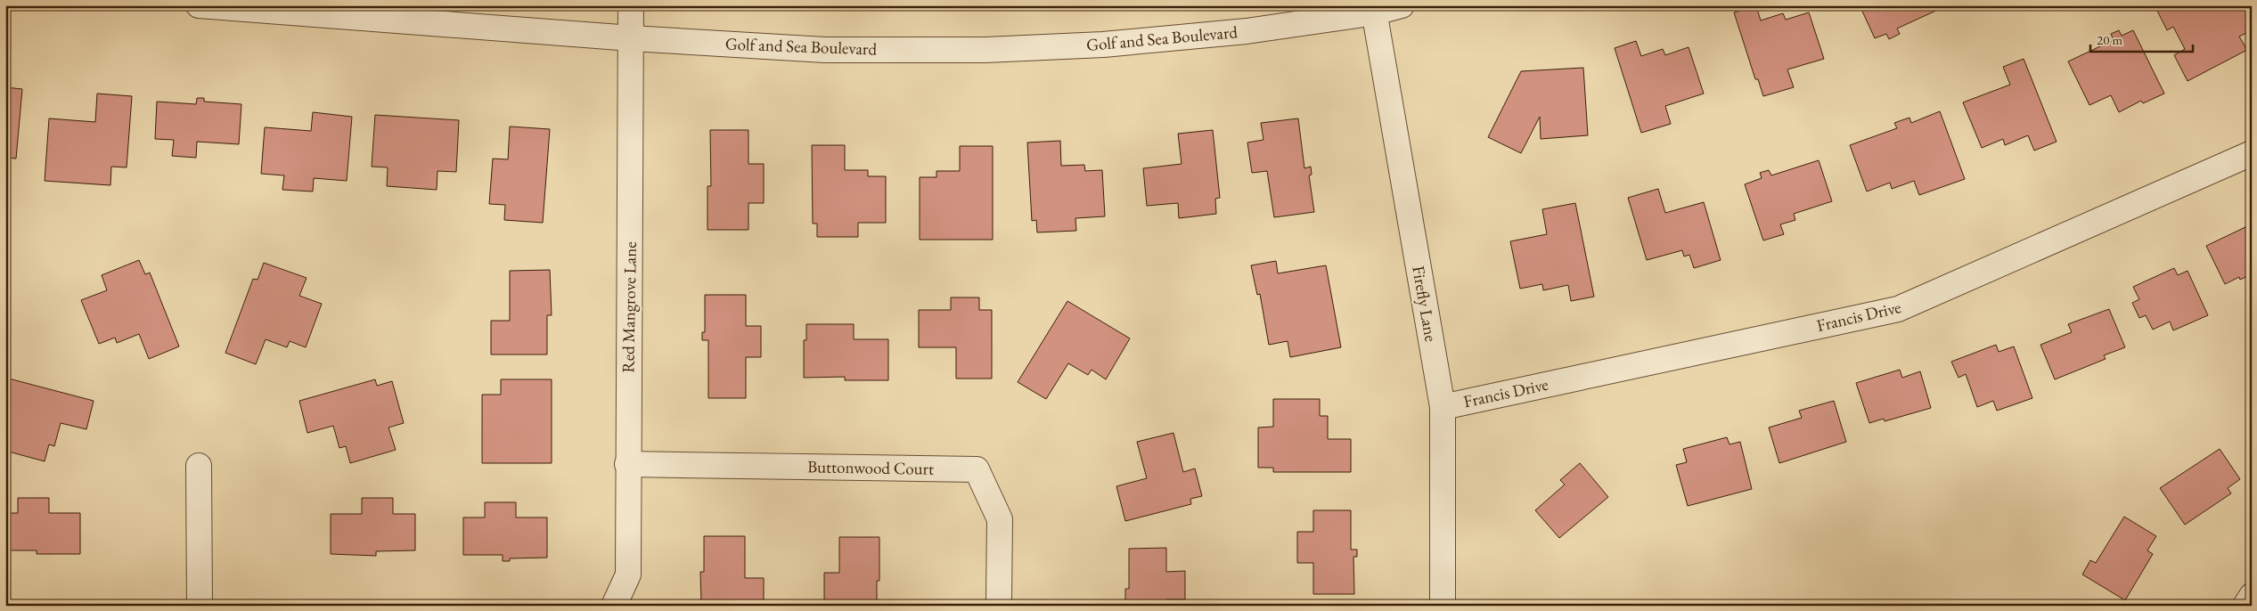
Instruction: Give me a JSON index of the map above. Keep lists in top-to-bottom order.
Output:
{
  "streets": {
    "street": [
      "Golf and Sea Boulevard",
      "Firefly Lane",
      "Red Mangrove Lane",
      "Francis Drive",
      "Buttonwood Court"
    ]
  },
  "crossings": [
    ["Golf and Sea Boulevard", "Firefly Lane"],
    ["Golf and Sea Boulevard", "Red Mangrove Lane"],
    ["Firefly Lane", "Francis Drive"],
    ["Red Mangrove Lane", "Buttonwood Court"]
  ],
  "scale_bar": "20 m"
}
